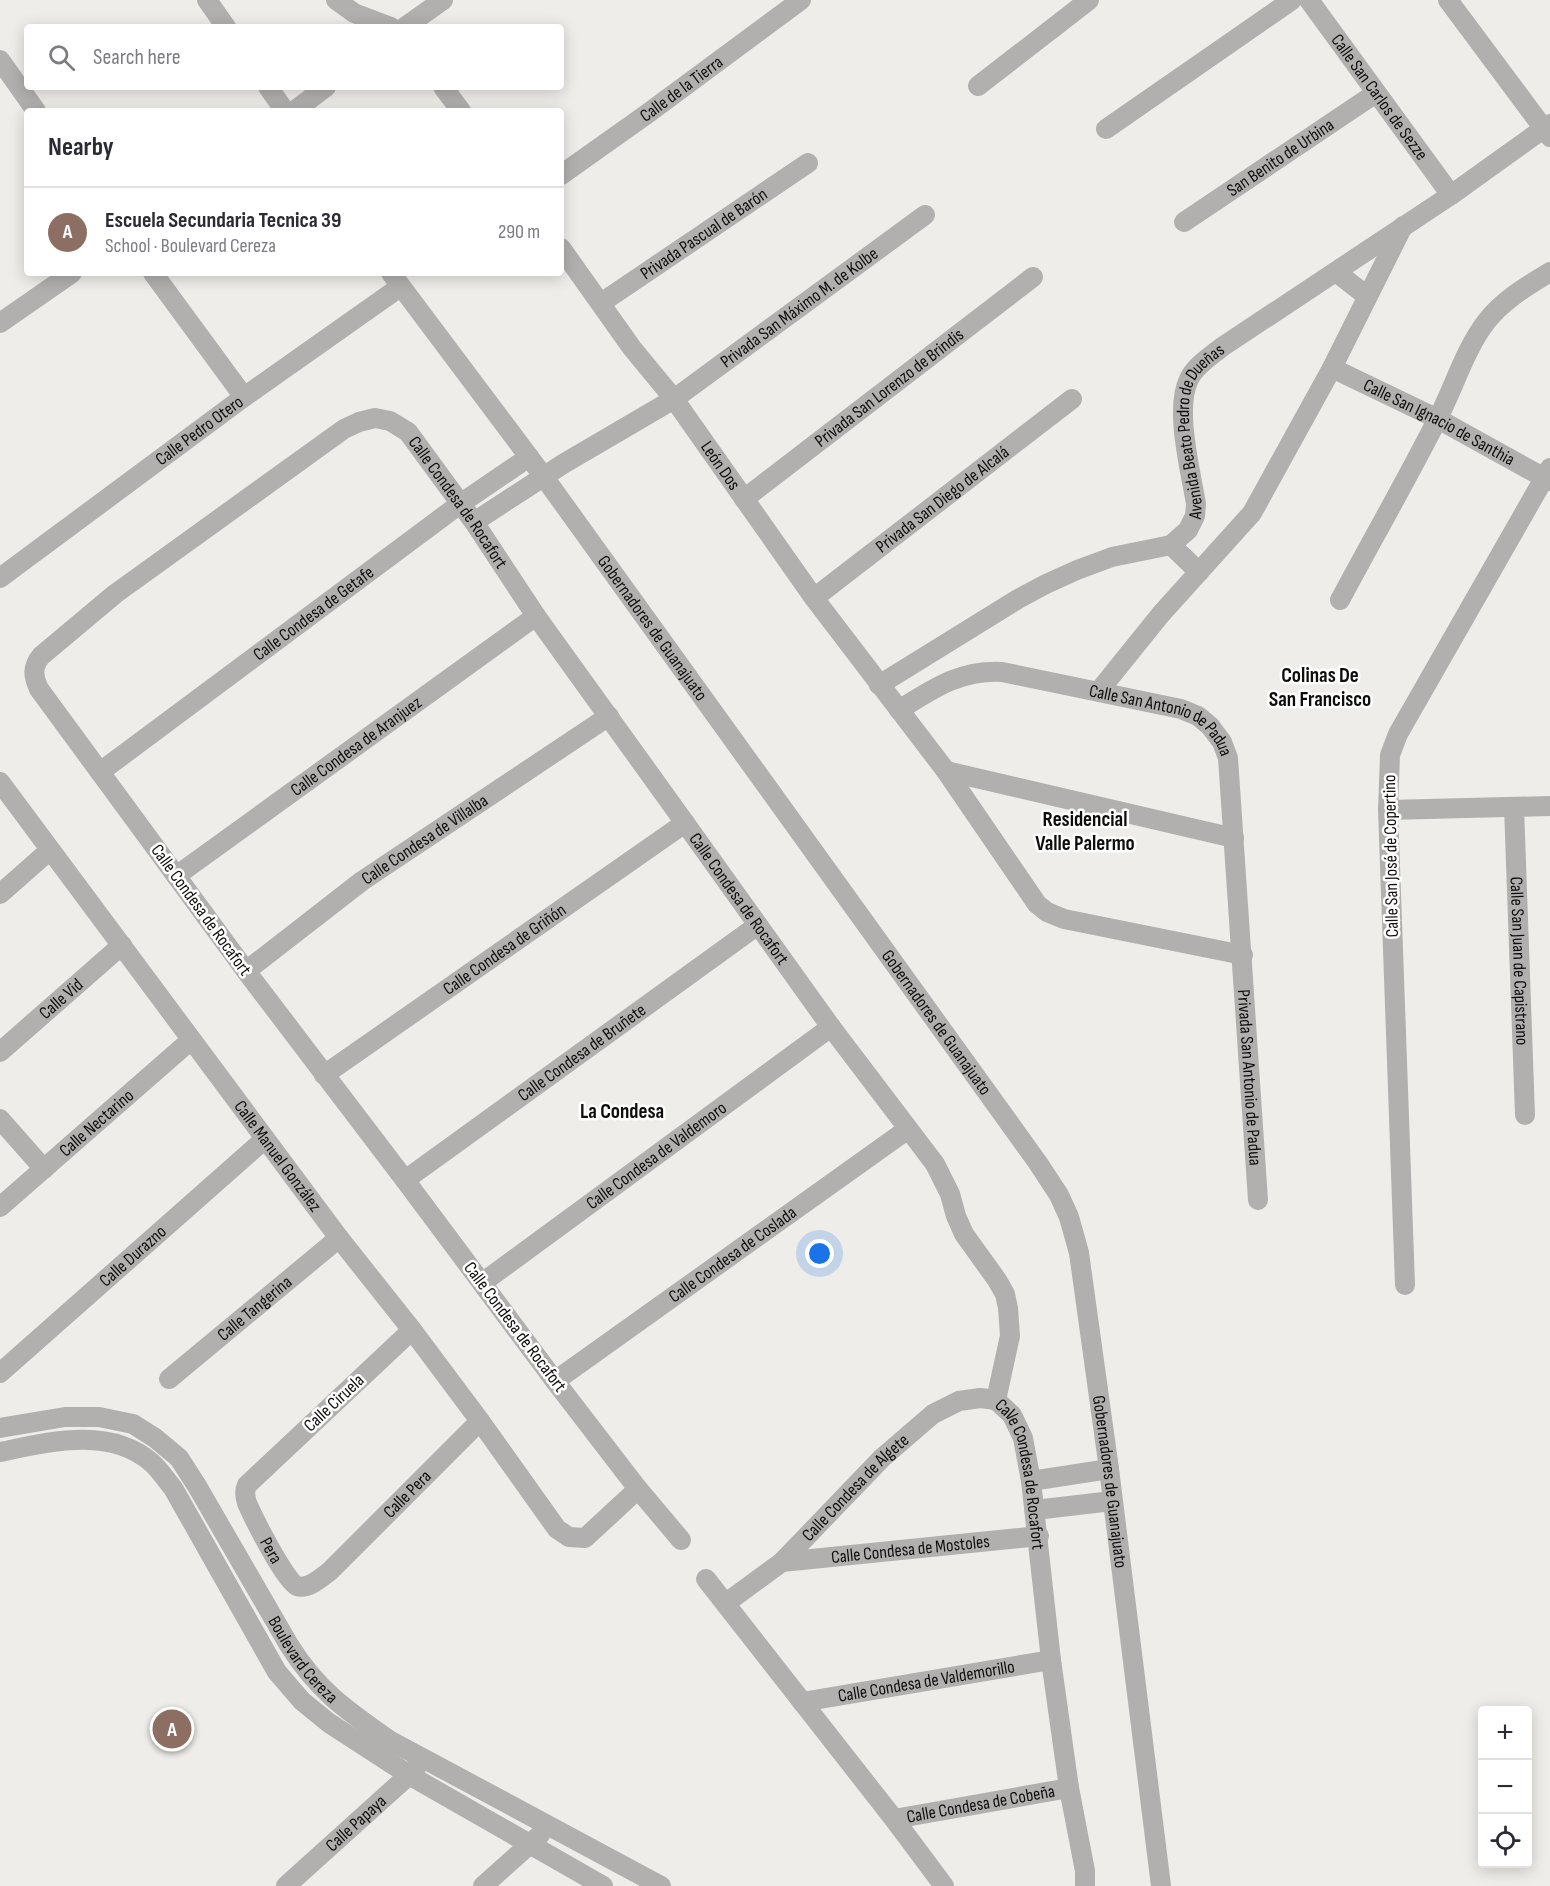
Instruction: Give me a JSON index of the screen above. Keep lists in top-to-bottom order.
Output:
{
  "streets": {
    "street": [
      "Calle de la Tierra",
      "Calle San Carlos de Sezze",
      "San Benito de Urbina",
      "Privada Pascual de Barón",
      "Privada San Máximo M. de Kolbe",
      "Privada San Lorenzo de Brindis",
      "Calle San Ignacio de Santhia",
      "Calle Pedro Otero",
      "Avenida Beato Pedro de Dueñas",
      "León Dos",
      "Privada San Diego de Alcalá",
      "Calle Condesa de Rocafort",
      "Calle Condesa de Getafe",
      "Gobernadores de Guanajuato",
      "Calle San Antonio de Padua",
      "Calle Condesa de Aranjuez",
      "Calle Condesa de Villalba",
      "Calle San José de Copertino",
      "Calle Condesa de Griñón",
      "Calle San Juan de Capistrano",
      "Calle Vid",
      "Calle Condesa de Bruñete",
      "Privada San Antonio de Padua",
      "Calle Nectarino",
      "Calle Condesa de Valdemoro",
      "Calle Manuel González",
      "Calle Condesa de Coslada",
      "Calle Durazno",
      "Calle Tangerina",
      "Calle Ciruela",
      "Calle Condesa de Algete",
      "Calle Pera",
      "Calle Condesa de Mostoles",
      "Pera",
      "Boulevard Cereza",
      "Calle Condesa de Valdemorillo",
      "Calle Condesa de Cobeña",
      "Calle Papaya"
    ]
  },
  "crossings": [
    ["Calle San Carlos de Sezze", "San Benito de Urbina"],
    ["Calle San Carlos de Sezze", "Avenida Beato Pedro de Dueñas"],
    ["Privada Pascual de Barón", "León Dos"],
    ["Privada San Máximo M. de Kolbe", "León Dos"],
    ["Privada San Máximo M. de Kolbe", "Gobernadores de Guanajuato"],
    ["Privada San Lorenzo de Brindis", "León Dos"],
    ["Calle San Ignacio de Santhia", "Avenida Beato Pedro de Dueñas"],
    ["Calle San Ignacio de Santhia", "Calle San José de Copertino"],
    ["Calle Pedro Otero", "Gobernadores de Guanajuato"],
    ["Avenida Beato Pedro de Dueñas", "León Dos"],
    ["Avenida Beato Pedro de Dueñas", "Calle San Antonio de Padua"],
    ["León Dos", "Privada San Diego de Alcalá"],
    ["León Dos", "Calle San Antonio de Padua"],
    ["León Dos", "Privada San Antonio de Padua"],
    ["Calle Condesa de Rocafort", "Calle Condesa de Getafe"],
    ["Calle Condesa de Rocafort", "Calle Condesa de Aranjuez"],
    ["Calle Condesa de Rocafort", "Calle Condesa de Villalba"],
    ["Calle Condesa de Rocafort", "Calle Condesa de Griñón"],
    ["Calle Condesa de Rocafort", "Calle Condesa de Bruñete"],
    ["Calle Condesa de Rocafort", "Calle Condesa de Valdemoro"],
    ["Calle Condesa de Rocafort", "Calle Manuel González"],
    ["Calle Condesa de Rocafort", "Calle Condesa de Coslada"],
    ["Calle Condesa de Rocafort", "Calle Condesa de Algete"],
    ["Calle Condesa de Rocafort", "Calle Condesa de Mostoles"],
    ["Calle Condesa de Rocafort", "Calle Condesa de Valdemorillo"],
    ["Calle Condesa de Rocafort", "Calle Condesa de Cobeña"],
    ["Calle Condesa de Getafe", "Gobernadores de Guanajuato"],
    ["Calle San Antonio de Padua", "Privada San Antonio de Padua"],
    ["Calle Vid", "Calle Manuel González"],
    ["Calle Nectarino", "Calle Manuel González"],
    ["Calle Manuel González", "Calle Durazno"],
    ["Calle Manuel González", "Calle Tangerina"],
    ["Calle Manuel González", "Calle Ciruela"],
    ["Calle Manuel González", "Calle Pera"],
    ["Calle Ciruela", "Pera"],
    ["Calle Condesa de Algete", "Calle Condesa de Mostoles"],
    ["Calle Pera", "Pera"],
    ["Boulevard Cereza", "Calle Papaya"]
  ],
  "districts": ["Colinas De San Francisco", "Residencial Valle Palermo", "La Condesa"],
  "page": {
    "search": "Search here",
    "heading": "Nearby",
    "list": [
      {
        "mark": "A",
        "name": "Escuela Secundaria Tecnica 39",
        "note": "School · Boulevard Cereza",
        "value": "290 m"
      }
    ],
    "map_buttons": ["+", "−"],
    "pins": "A"
  }
}
